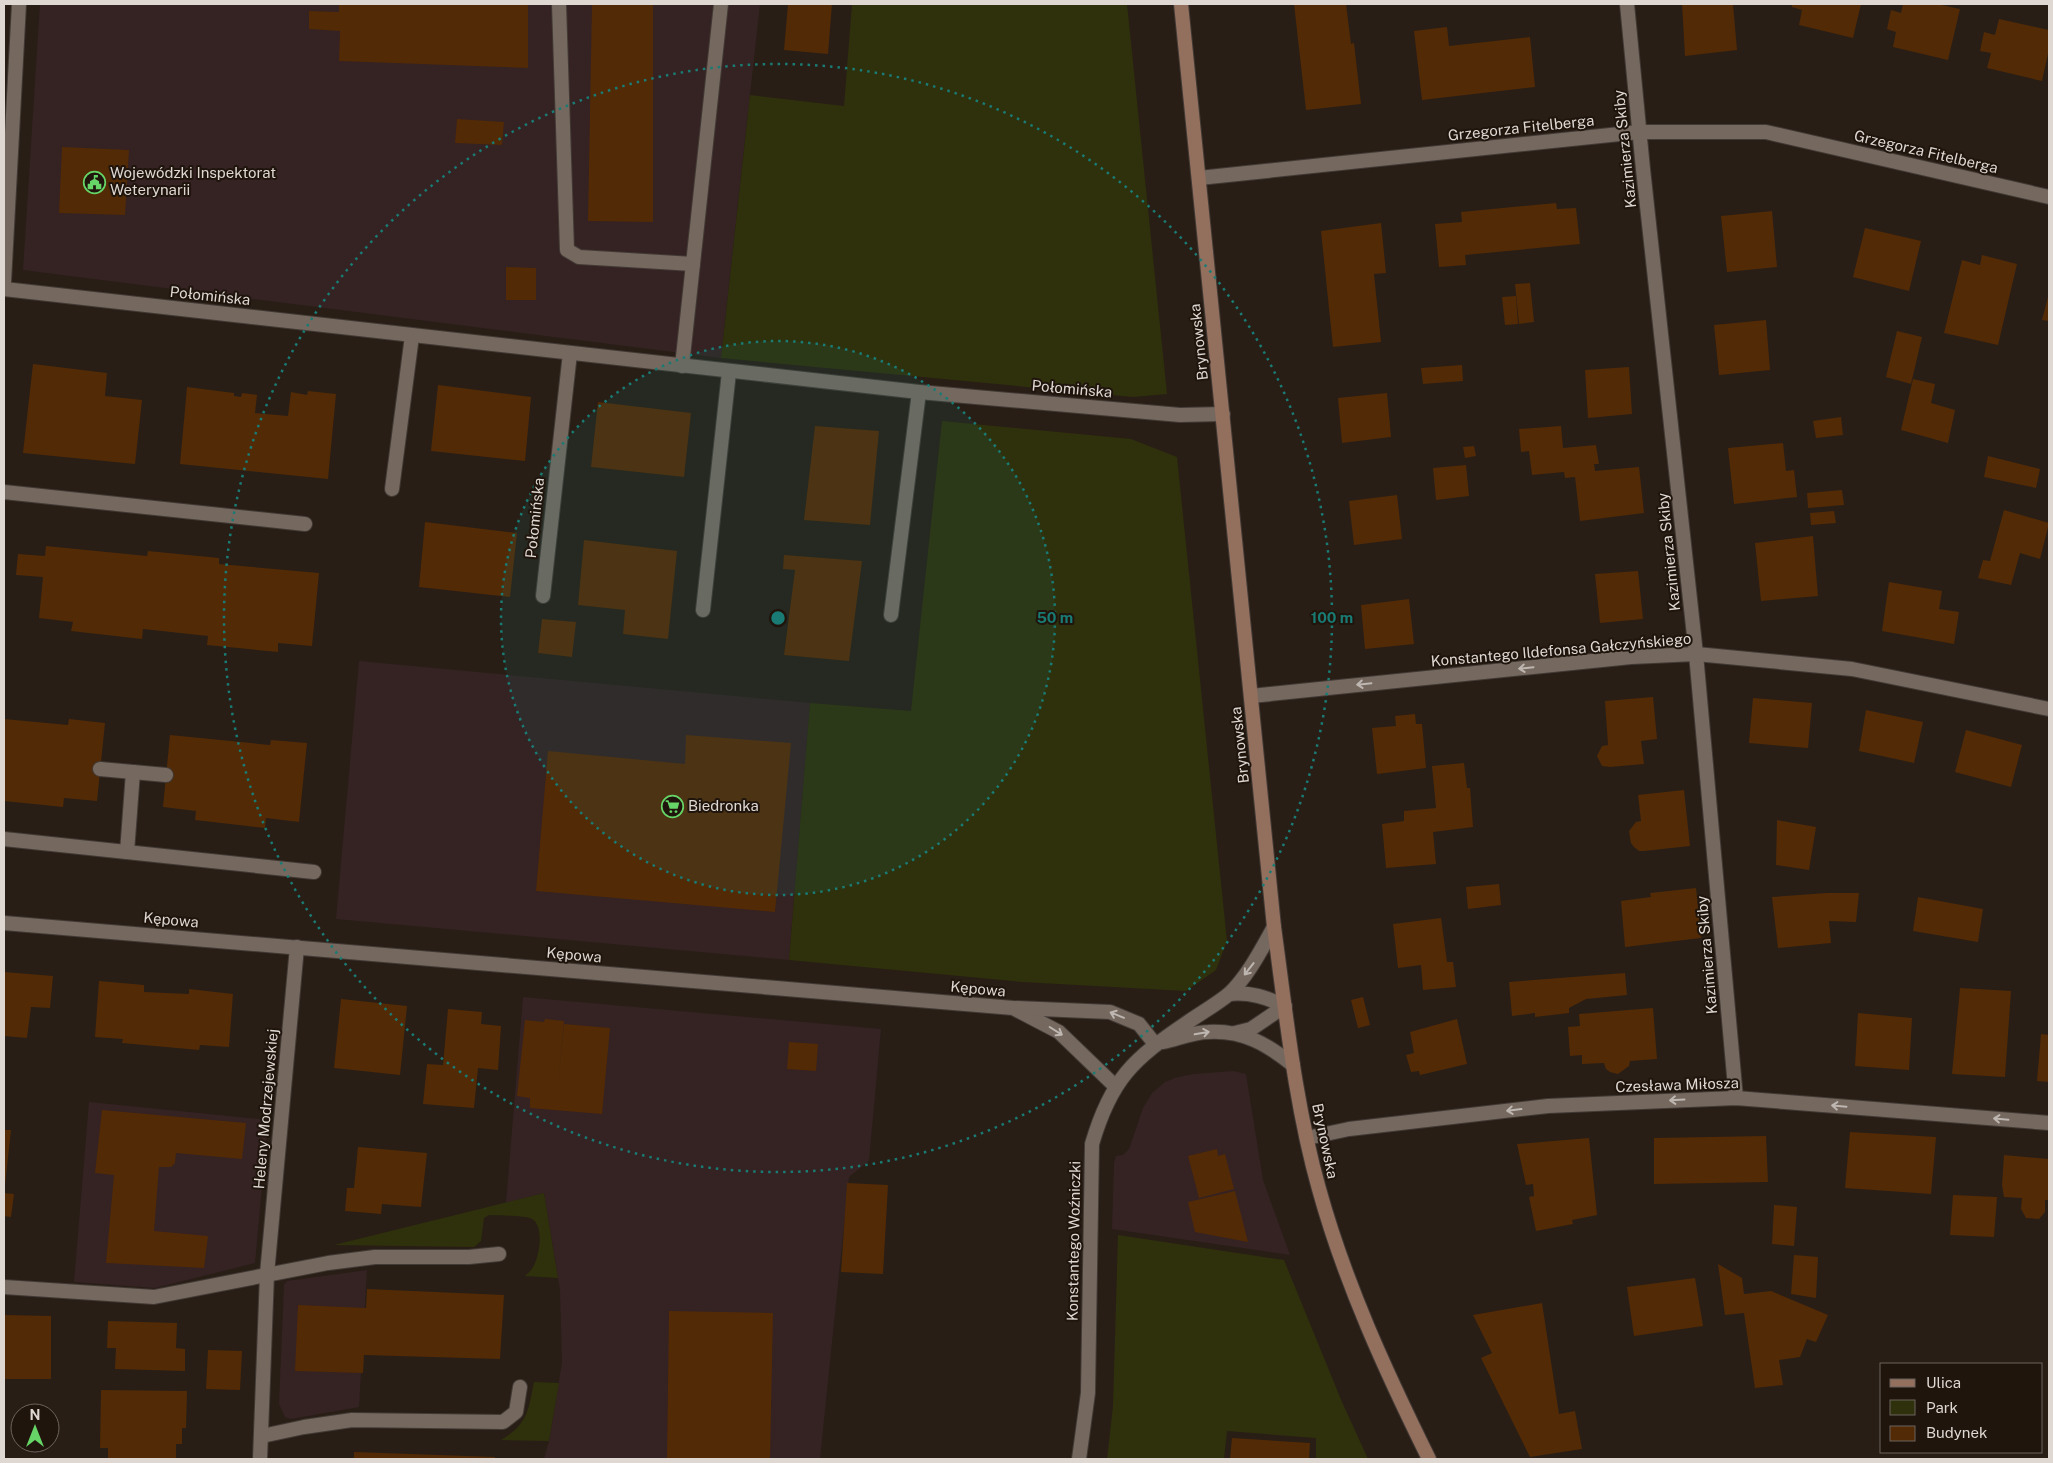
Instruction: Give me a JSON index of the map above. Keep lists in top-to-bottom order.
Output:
{
  "streets": {
    "main road": ["Brynowska"],
    "street": [
      "Grzegorza Fitelberga",
      "Kazimierza Skiby",
      "Połomińska",
      "Konstantego Ildefonsa Gałczyńskiego",
      "Kępowa",
      "Czesława Miłosza",
      "Heleny Modrzejewskiej",
      "Konstantego Woźniczki"
    ]
  },
  "crossings": [
    ["Grzegorza Fitelberga", "Kazimierza Skiby"],
    ["Grzegorza Fitelberga", "Brynowska"],
    ["Kazimierza Skiby", "Konstantego Ildefonsa Gałczyńskiego"],
    ["Kazimierza Skiby", "Czesława Miłosza"],
    ["Połomińska", "Brynowska"],
    ["Brynowska", "Konstantego Ildefonsa Gałczyńskiego"],
    ["Brynowska", "Czesława Miłosza"],
    ["Brynowska", "Konstantego Woźniczki"],
    ["Kępowa", "Heleny Modrzejewskiej"],
    ["Kępowa", "Konstantego Woźniczki"]
  ],
  "one_way": ["Konstantego Ildefonsa Gałczyńskiego", "Czesława Miłosza"],
  "places": {
    "public building": ["Wojewódzki Inspektorat Weterynarii"],
    "supermarket": ["Biedronka"]
  },
  "legend": ["Ulica", "Park", "Budynek"],
  "north": "top",
  "rings": ["50 m", "100 m"]
}
